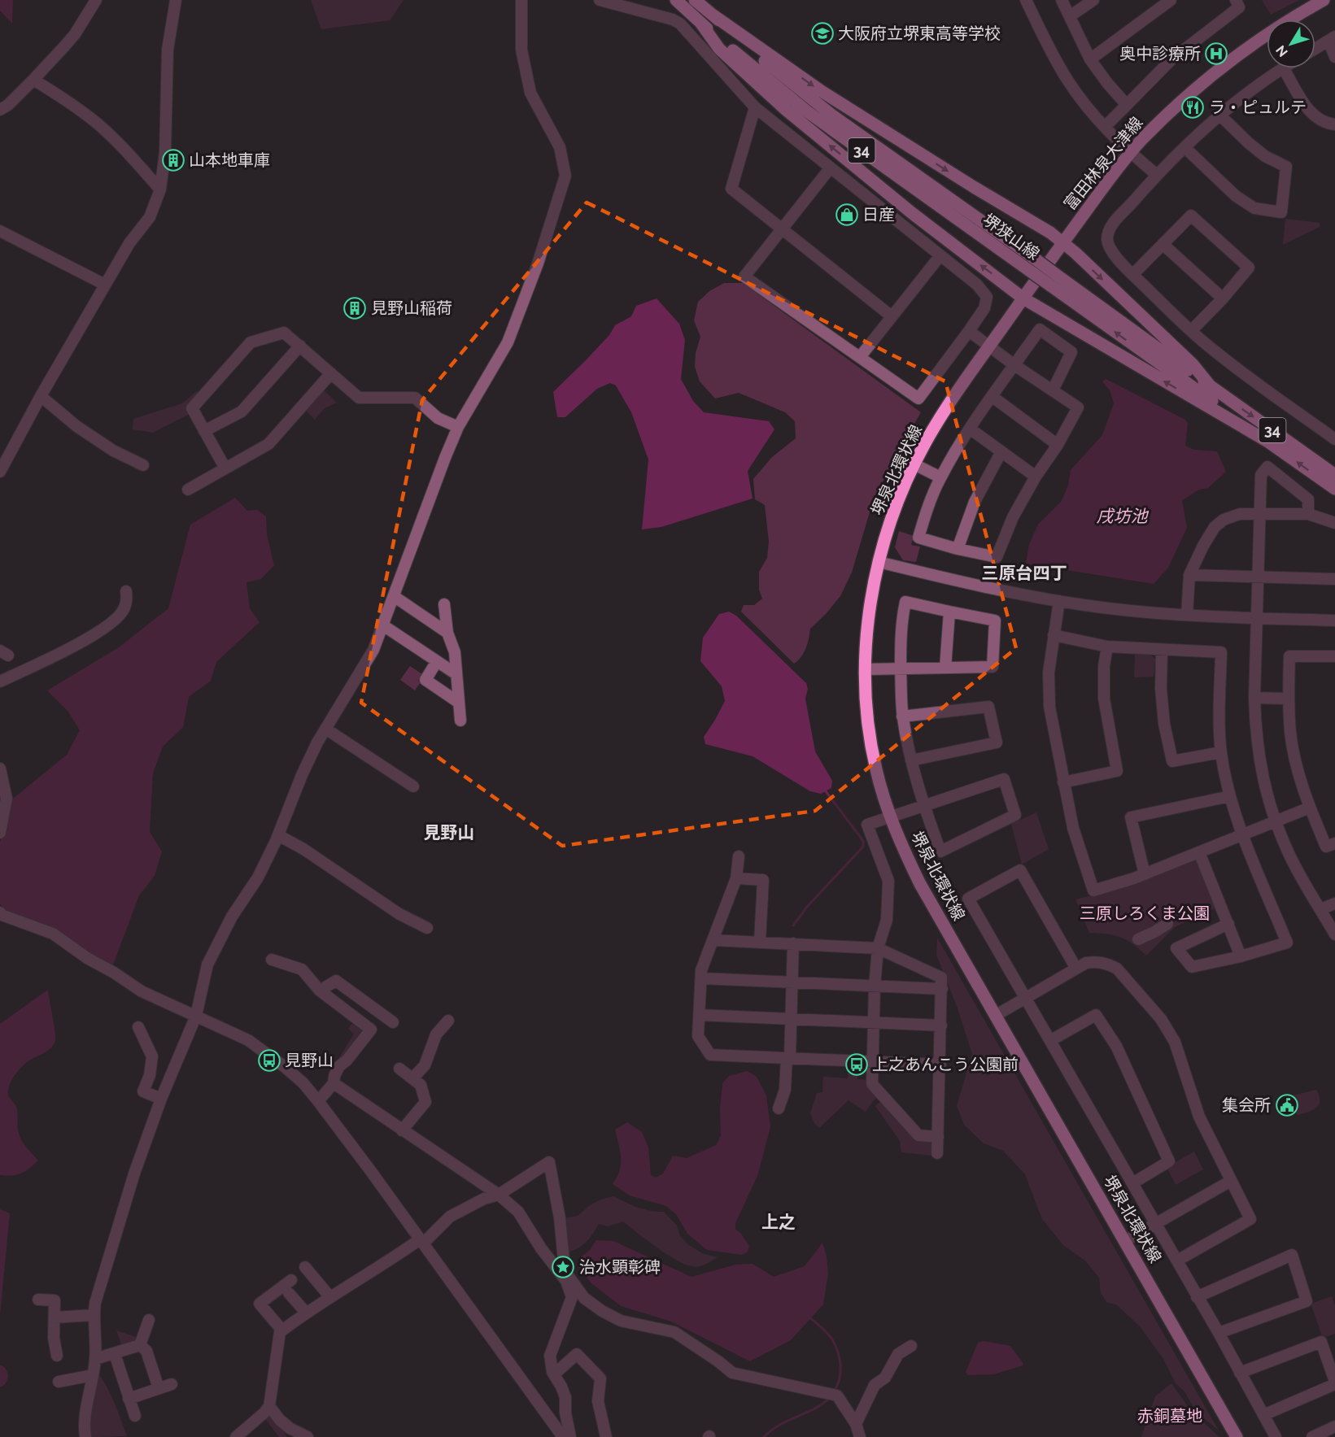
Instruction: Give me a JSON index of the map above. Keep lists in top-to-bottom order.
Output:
{
  "streets": {
    "main road": [
      "34",
      "富田林泉大津線",
      "堺狭山線",
      "堺泉北環状線"
    ]
  },
  "crossings": [
    ["富田林泉大津線", "堺泉北環状線"]
  ],
  "districts": ["三原台四丁", "見野山", "上之"],
  "water": ["戌坊池"],
  "parks": ["三原しろくま公園", "赤銅墓地"],
  "places": {
    "school or university": ["大阪府立堺東高等学校"],
    "hospital": ["奥中診療所"],
    "restaurant": ["ラ・ピュルテ"],
    "building": ["山本地車庫", "見野山稲荷"],
    "shop": ["日産"],
    "bus stop": ["見野山", "上之あんこう公園前"],
    "public building": ["集会所"],
    "place": ["治水顕彰碑"]
  },
  "north": "bottom left"
}
